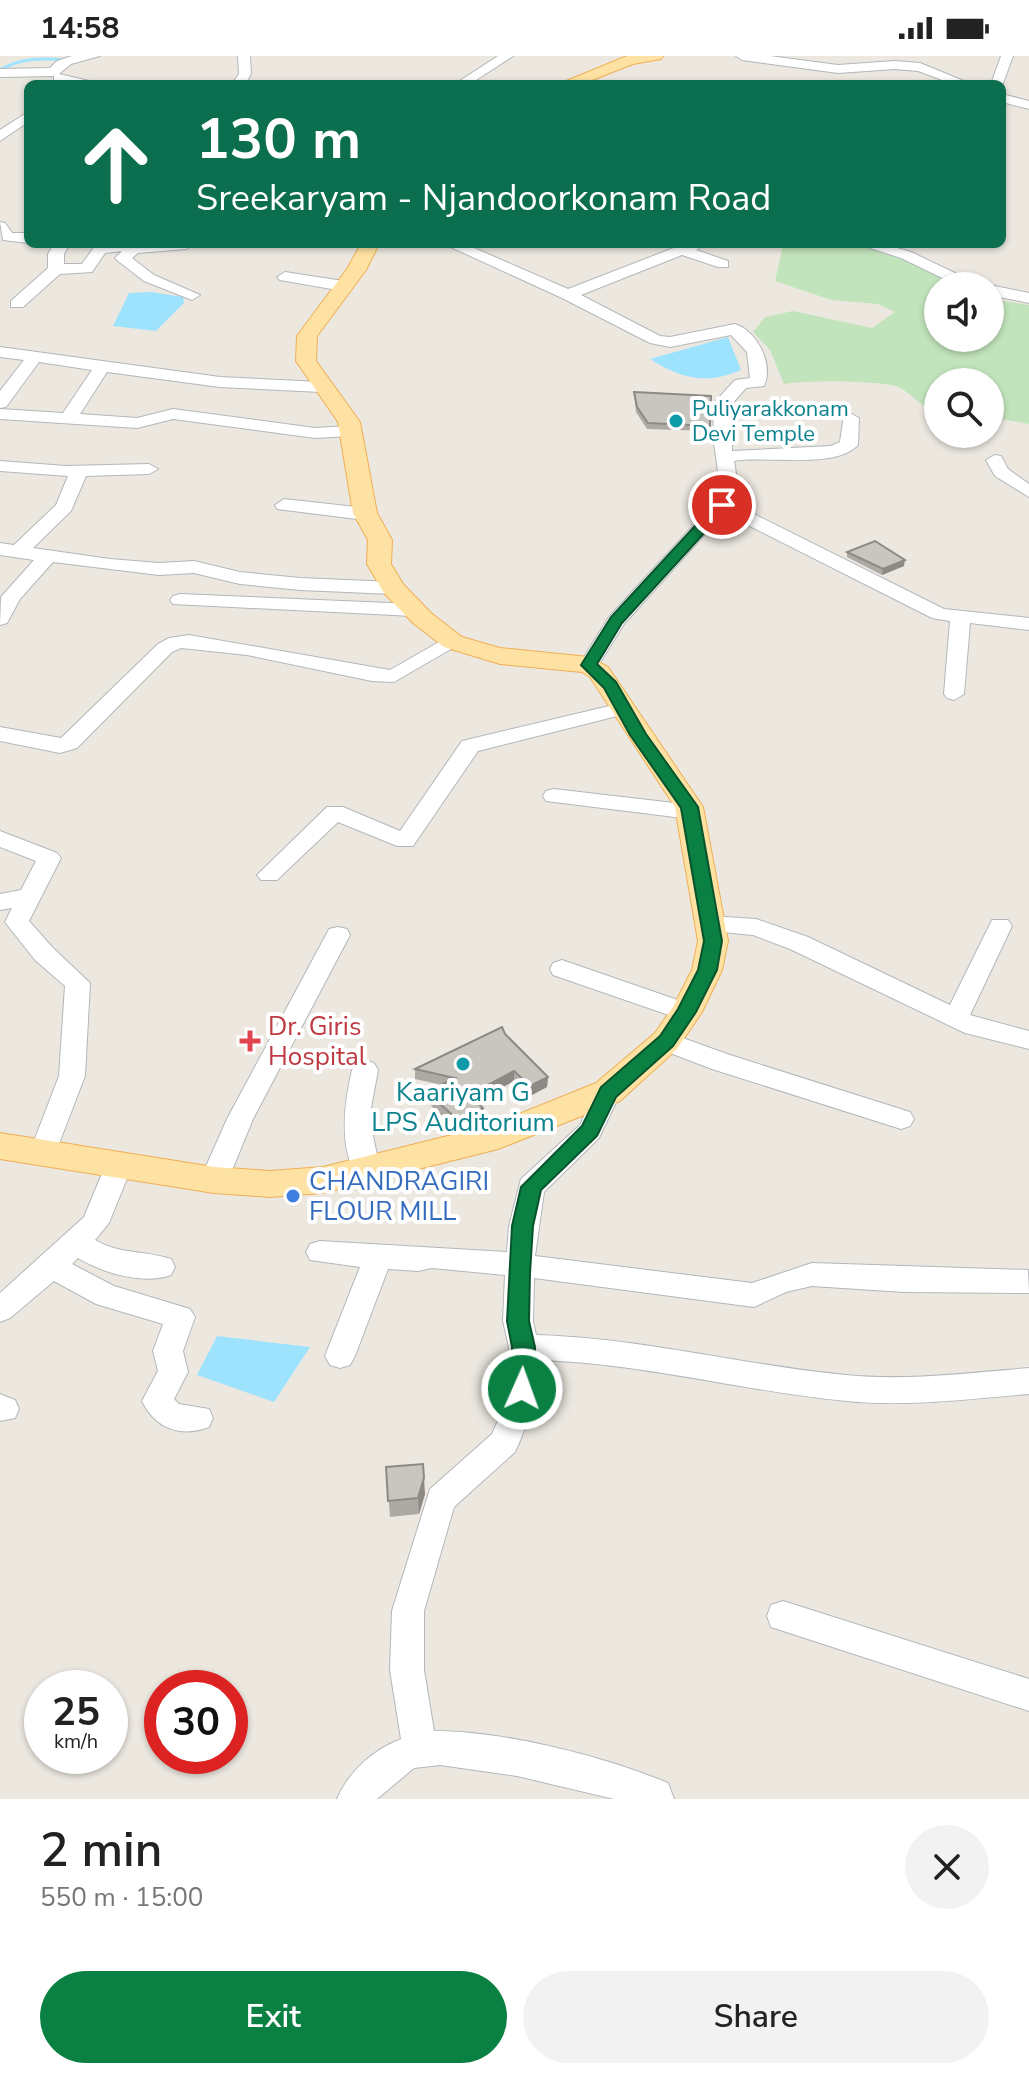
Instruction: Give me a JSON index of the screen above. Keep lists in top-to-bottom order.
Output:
{
  "places": {
    "other": ["Puliyarakkonam Devi Temple", "Kaariyam G LPS Auditorium", "CHANDRAGIRI FLOUR MILL"],
    "health": ["Dr. Giris Hospital"]
  },
  "page": {
    "status": "14:58",
    "turn": ["130 m", "Sreekaryam - Njandoorkonam Road"],
    "speed": "25 km/h",
    "limit": "30",
    "heading": ["2 min", "550 m · 15:00"],
    "buttons": ["Exit", "Share"]
  }
}
